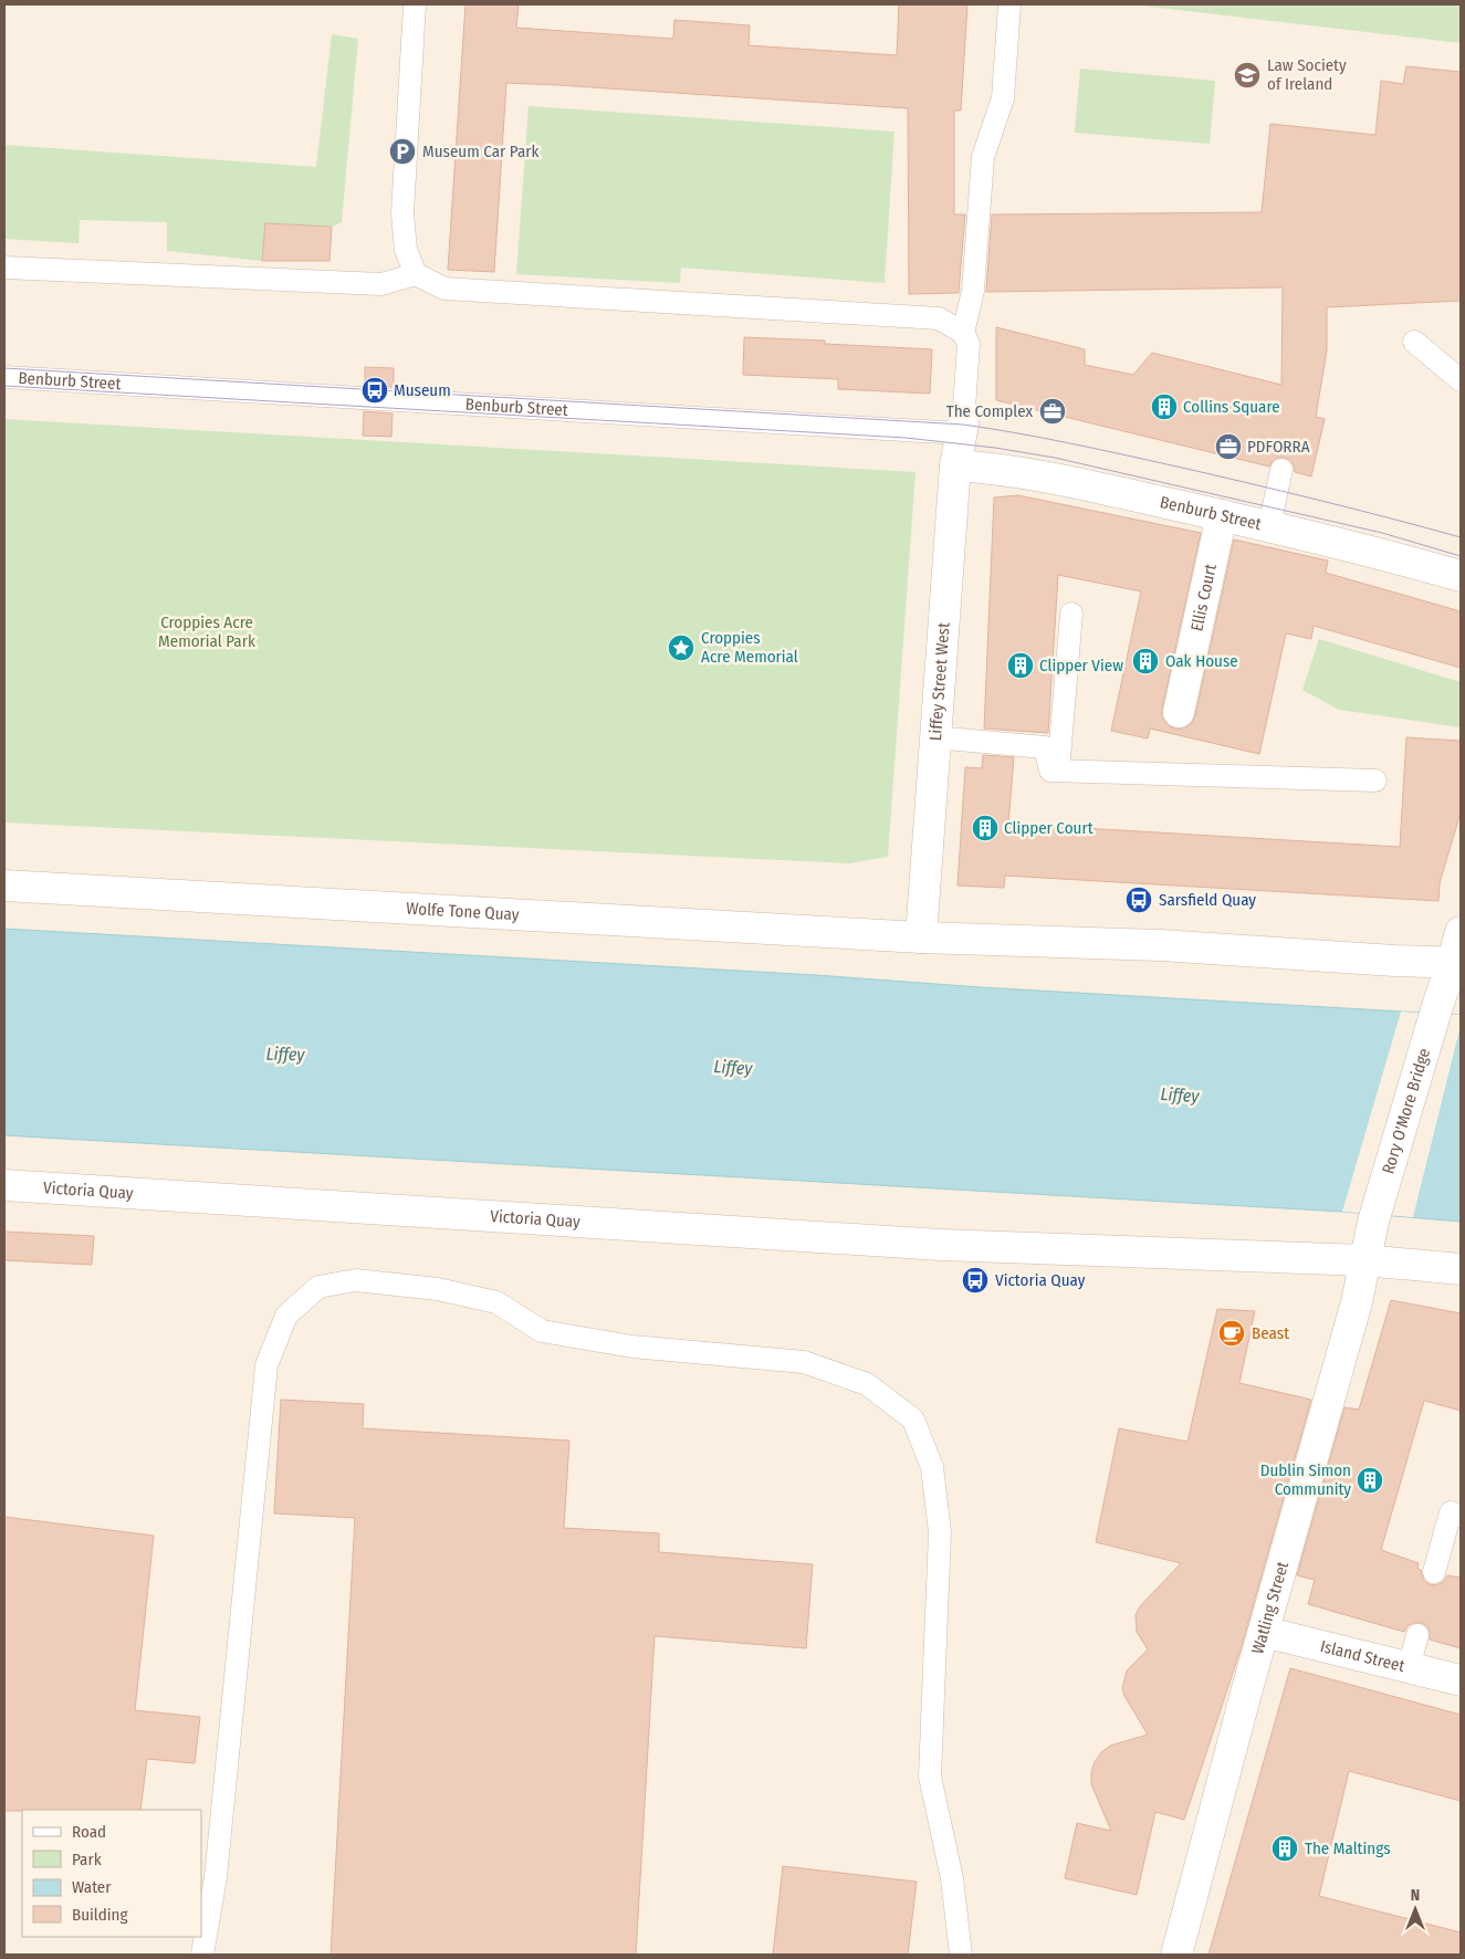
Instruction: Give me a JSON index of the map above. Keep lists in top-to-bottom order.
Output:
{
  "streets": {
    "main road": [
      "Benburb Street",
      "Ellis Court",
      "Liffey Street West",
      "Wolfe Tone Quay",
      "Rory O'More Bridge",
      "Victoria Quay",
      "Watling Street",
      "Island Street"
    ]
  },
  "crossings": [
    ["Benburb Street", "Ellis Court"],
    ["Benburb Street", "Liffey Street West"],
    ["Liffey Street West", "Wolfe Tone Quay"],
    ["Rory O'More Bridge", "Victoria Quay"],
    ["Rory O'More Bridge", "Watling Street"],
    ["Victoria Quay", "Watling Street"],
    ["Watling Street", "Island Street"]
  ],
  "water": ["Liffey"],
  "parks": ["Croppies Acre Memorial Park"],
  "places": {
    "school or university": ["Law Society of Ireland"],
    "parking": ["Museum Car Park"],
    "bus stop": ["Museum", "Sarsfield Quay", "Victoria Quay"],
    "building": [
      "Collins Square",
      "Oak House",
      "Clipper View",
      "Clipper Court",
      "Dublin Simon Community",
      "The Maltings"
    ],
    "office": ["The Complex", "PDFORRA"],
    "place": ["Croppies Acre Memorial"],
    "cafe": ["Beast"]
  },
  "legend": [
    "Road",
    "Park",
    "Water",
    "Building"
  ],
  "north": "top"
}
